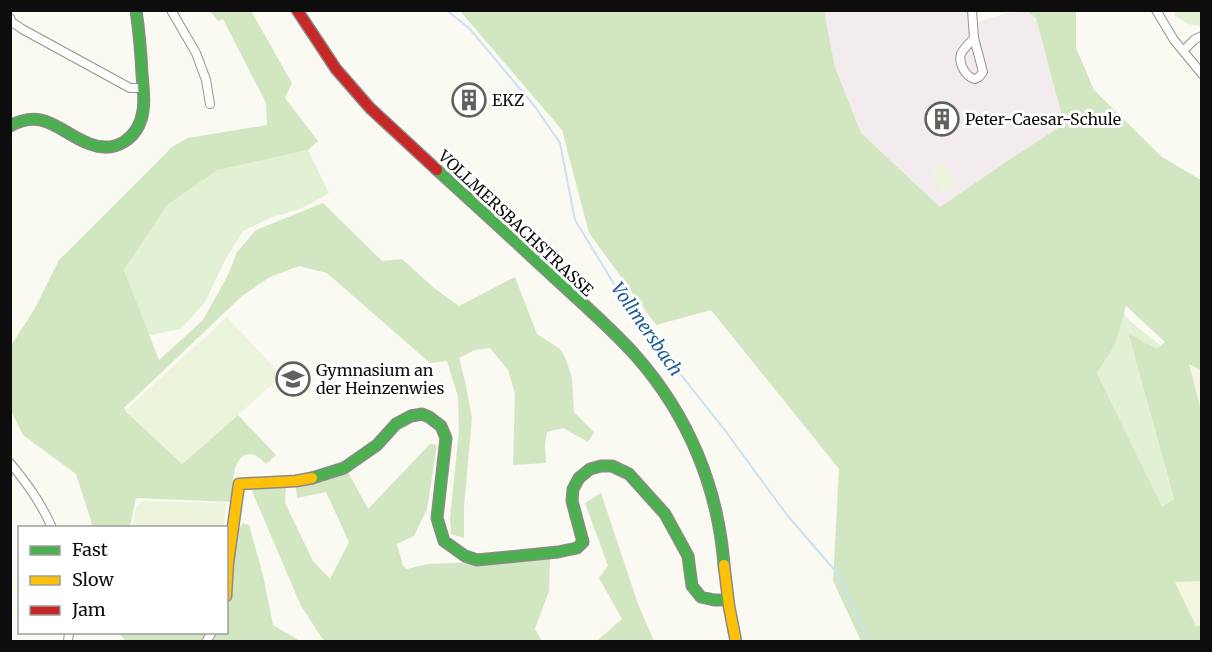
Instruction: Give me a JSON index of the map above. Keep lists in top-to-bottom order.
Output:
{
  "streets": {
    "street": ["VOLLMERSBACHSTRASSE"]
  },
  "water": ["Vollmersbach"],
  "places": {
    "building": ["EKZ", "Peter-Caesar-Schule"],
    "school or university": ["Gymnasium an der Heinzenwies"]
  },
  "legend": ["Fast", "Slow", "Jam"]
}
